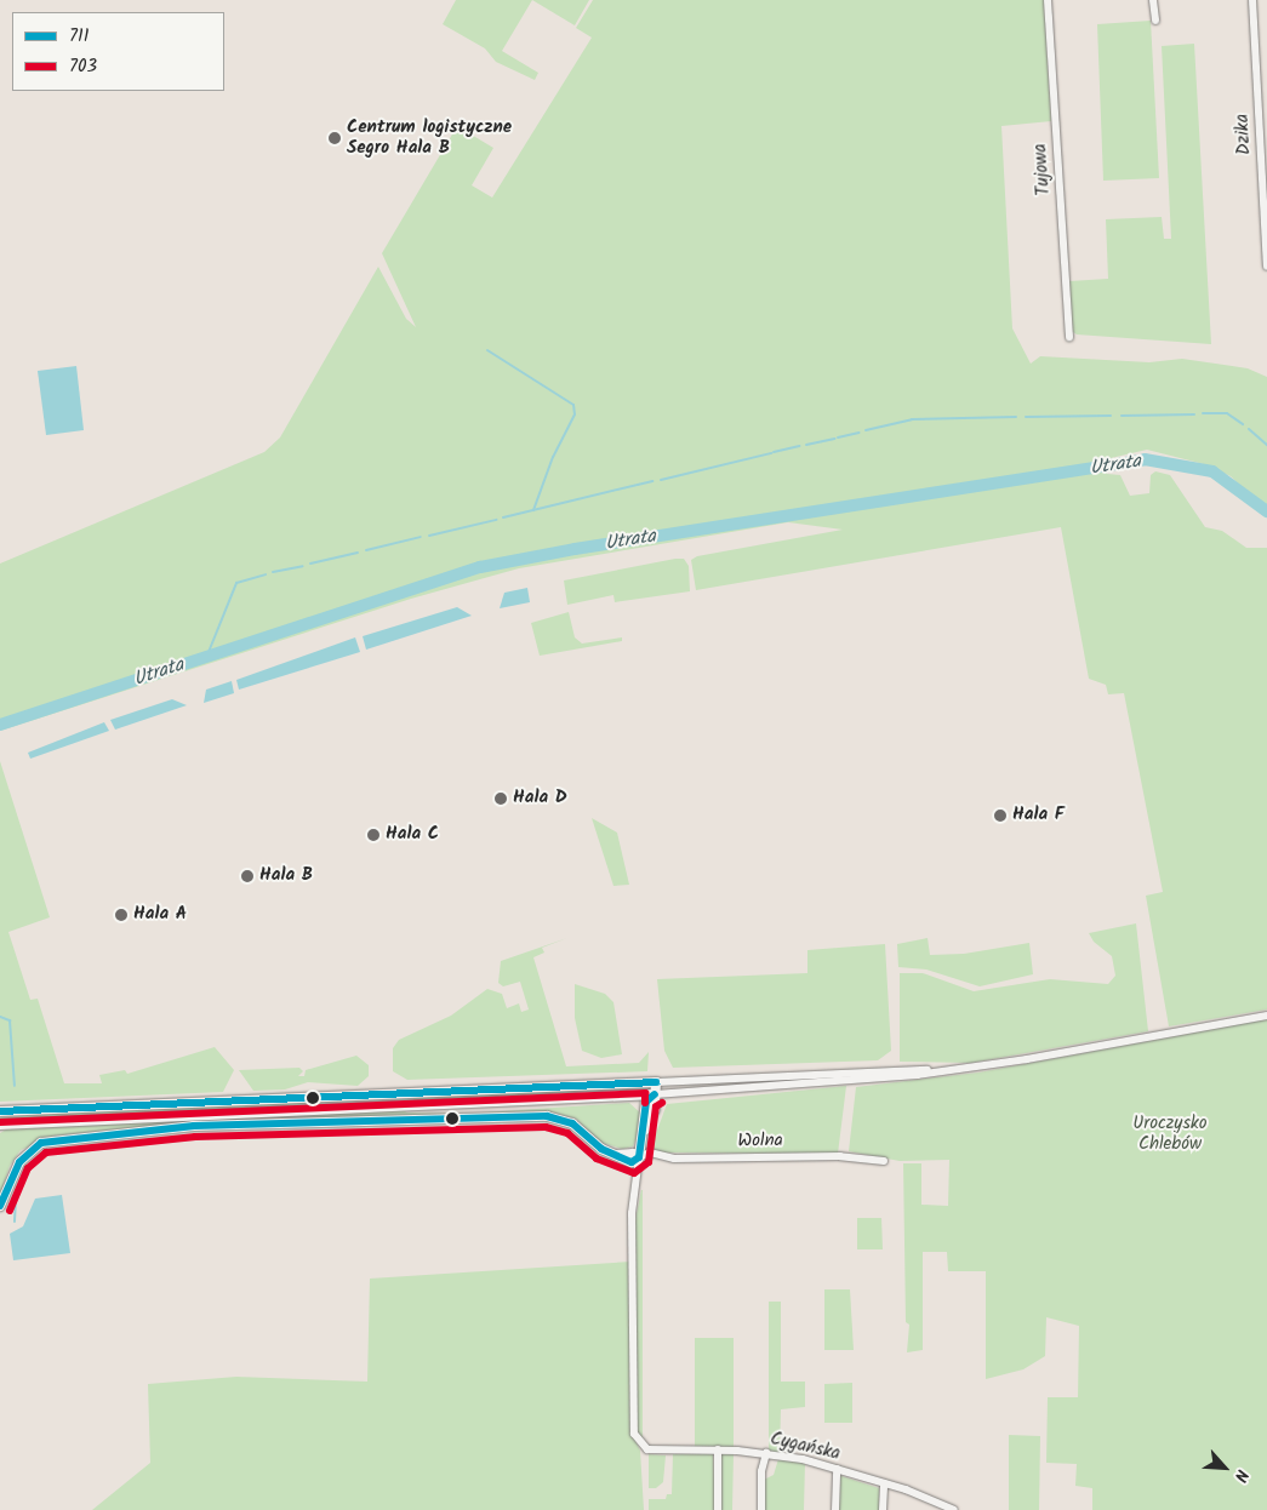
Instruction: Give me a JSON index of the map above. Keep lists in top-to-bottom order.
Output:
{
  "streets": {
    "street": [
      "Dzika",
      "Tujowa",
      "Wolna",
      "Cygańska"
    ]
  },
  "crossings": [
    ["Wolna", "Cygańska"]
  ],
  "water": ["Utrata"],
  "parks": ["Uroczysko Chlebów"],
  "places": [
    "Centrum logistyczne Segro Hala B",
    "Hala D",
    "Hala F",
    "Hala C",
    "Hala B",
    "Hala A"
  ],
  "lines": ["transit line 711", "transit line 703"],
  "legend": ["711", "703"],
  "north": "bottom right"
}
